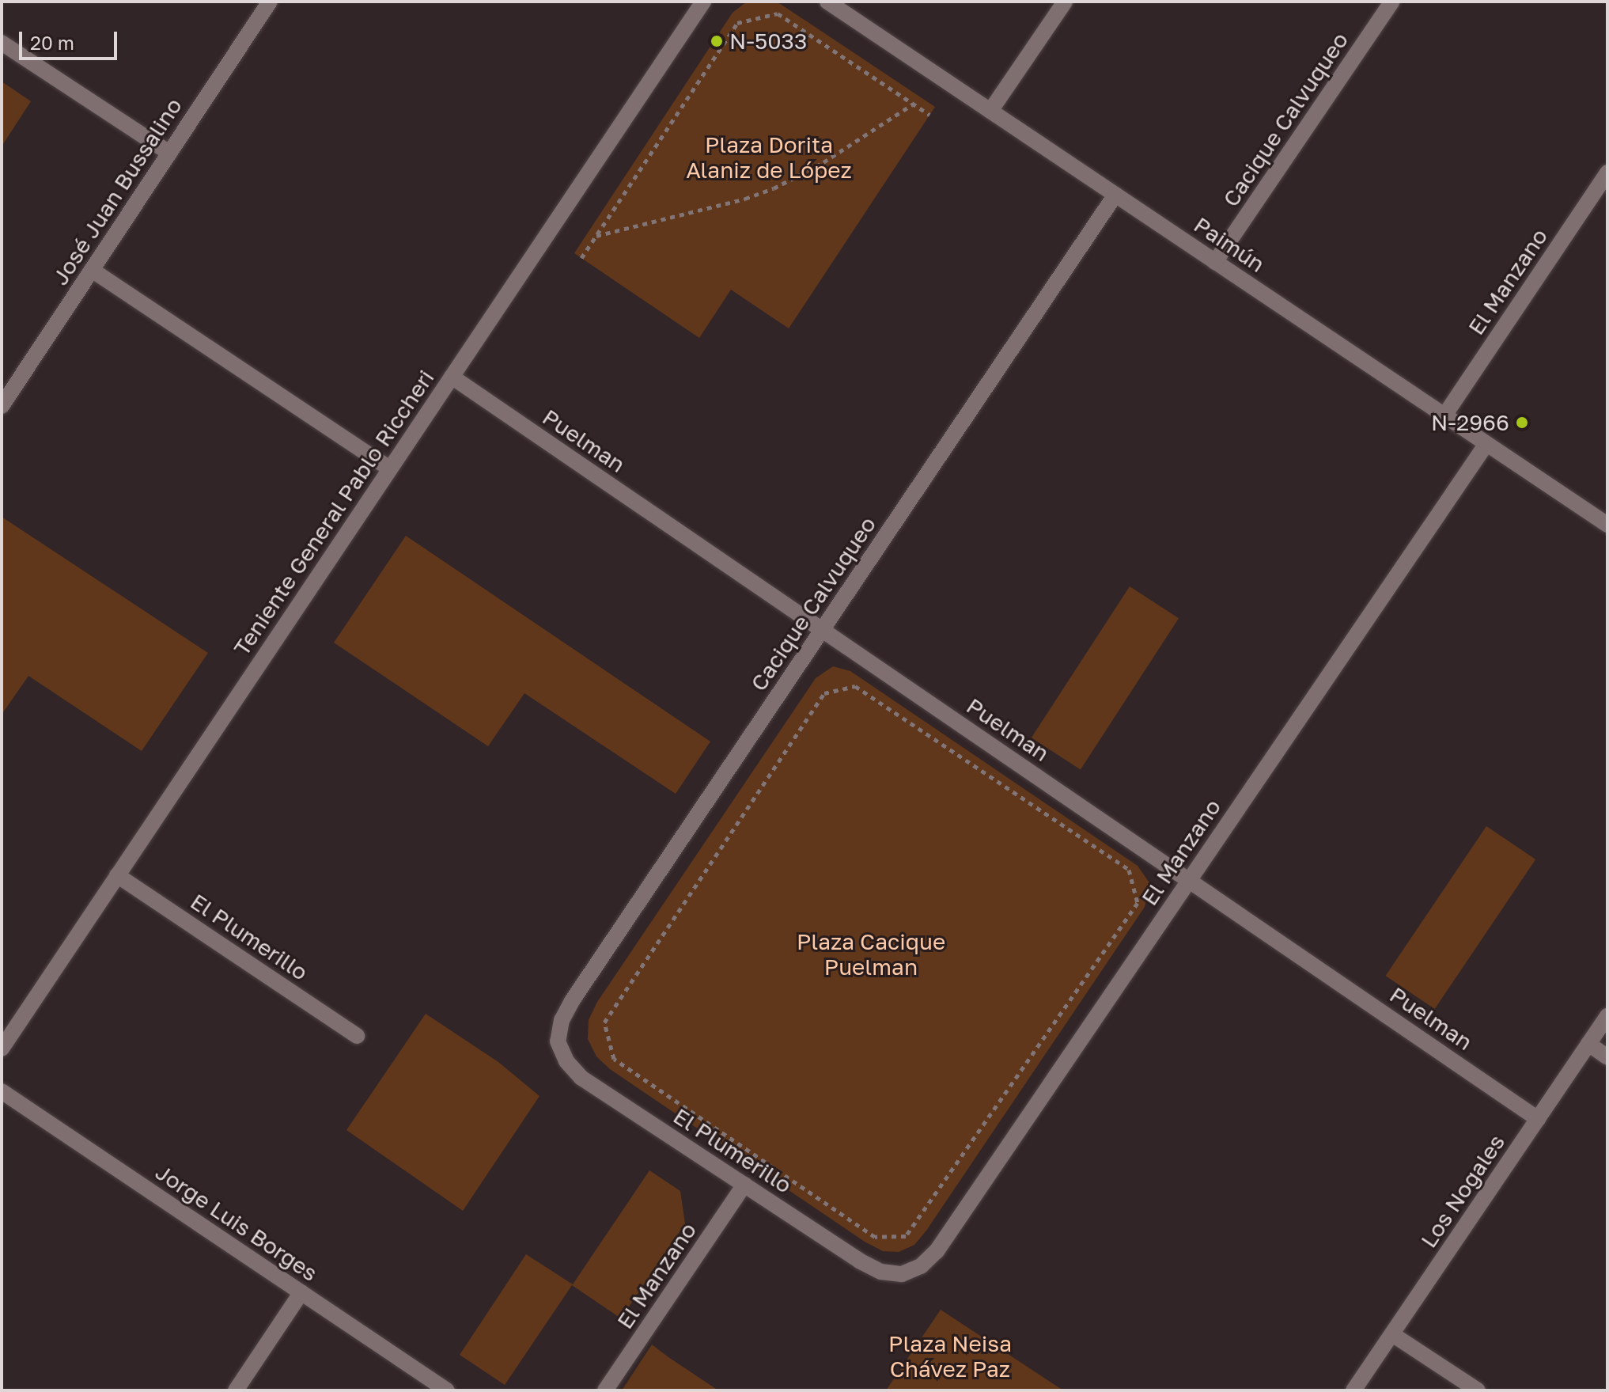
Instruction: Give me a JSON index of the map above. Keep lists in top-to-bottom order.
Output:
{
  "streets": {
    "street": [
      "Cacique Calvuqueo",
      "José Juan Bussalino",
      "Paimún",
      "El Manzano",
      "Puelman",
      "Teniente General Pablo Riccheri",
      "El Plumerillo",
      "Los Nogales",
      "Jorge Luis Borges"
    ]
  },
  "crossings": [
    ["Cacique Calvuqueo", "Paimún"],
    ["Cacique Calvuqueo", "Puelman"],
    ["Cacique Calvuqueo", "El Plumerillo"],
    ["Paimún", "El Manzano"],
    ["El Manzano", "Puelman"],
    ["El Manzano", "El Plumerillo"],
    ["Puelman", "Teniente General Pablo Riccheri"],
    ["Puelman", "Los Nogales"],
    ["Teniente General Pablo Riccheri", "El Plumerillo"]
  ],
  "parks": ["Plaza Dorita Alaniz de López", "Plaza Cacique Puelman", "Plaza Neisa Chávez Paz"],
  "places": ["N-5033", "N-2966"],
  "scale_bar": "20 m"
}
